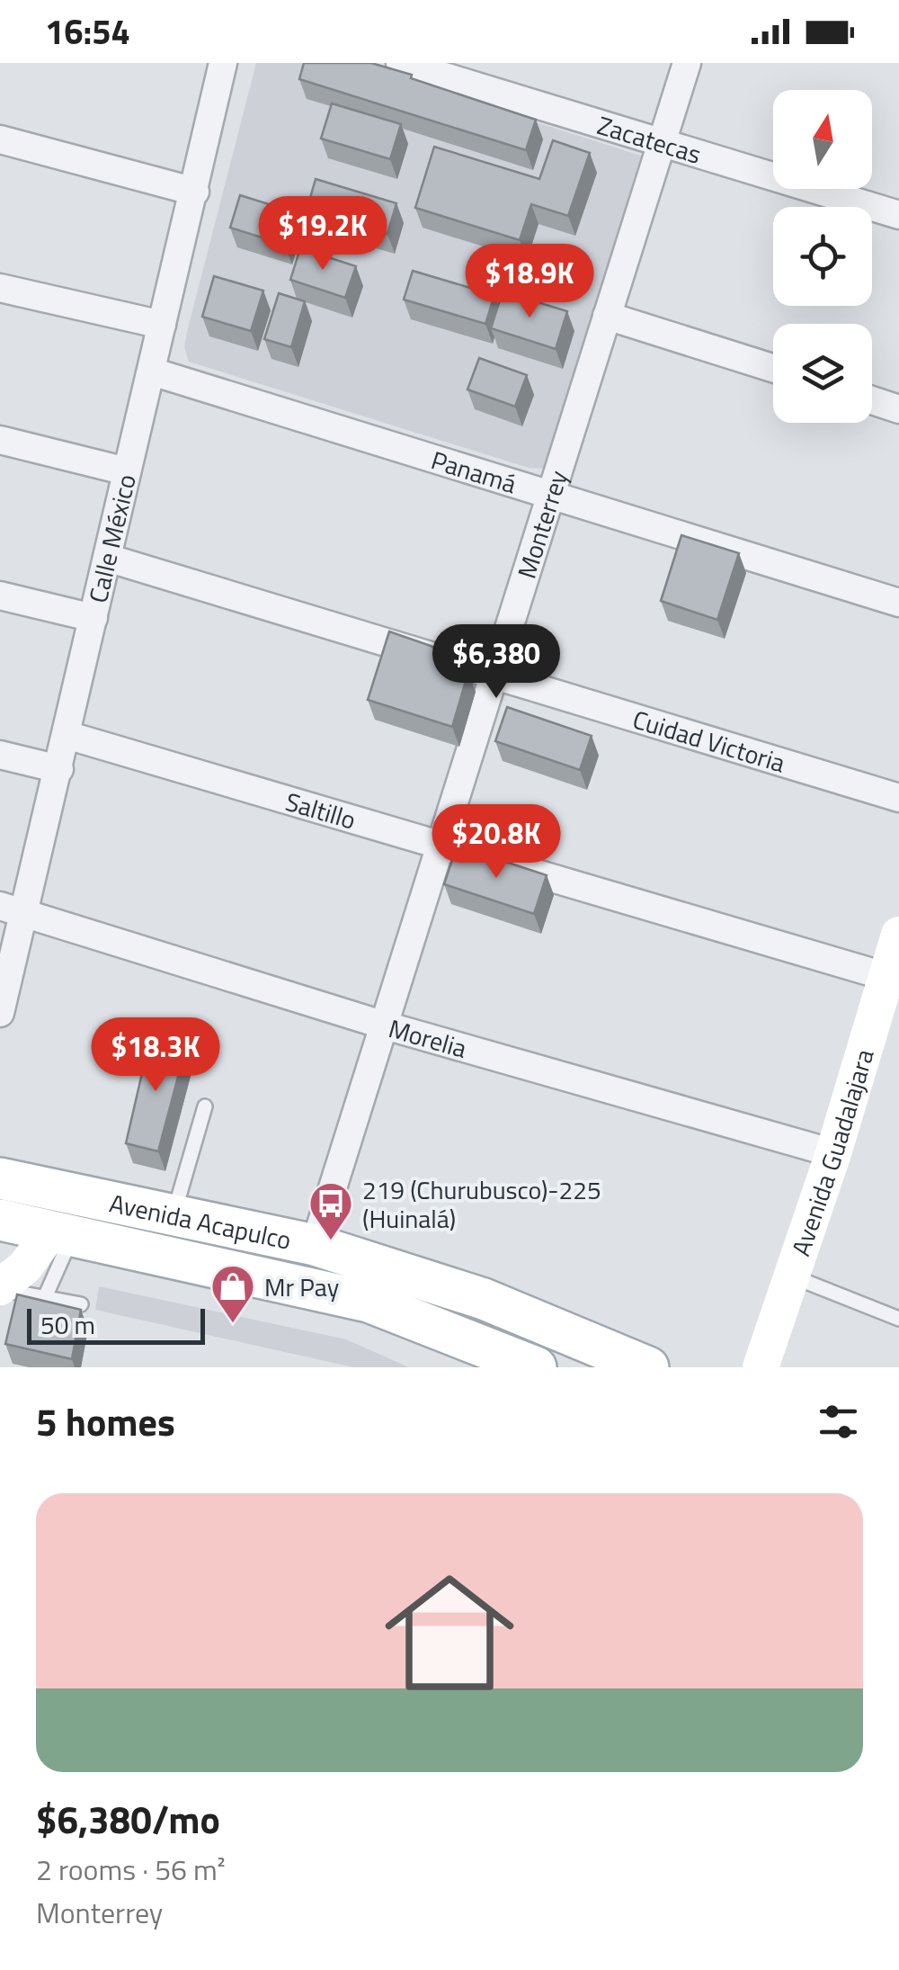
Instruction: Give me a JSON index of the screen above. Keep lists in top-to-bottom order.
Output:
{
  "streets": {
    "main road": ["Avenida Guadalajara", "Avenida Acapulco"],
    "street": [
      "Zacatecas",
      "Panamá",
      "Monterrey",
      "Calle México",
      "Cuidad Victoria",
      "Saltillo",
      "Morelia"
    ]
  },
  "crossings": [
    ["Zacatecas", "Monterrey"],
    ["Panamá", "Monterrey"],
    ["Panamá", "Calle México"],
    ["Monterrey", "Cuidad Victoria"],
    ["Monterrey", "Saltillo"],
    ["Monterrey", "Morelia"],
    ["Monterrey", "Avenida Acapulco"],
    ["Calle México", "Cuidad Victoria"],
    ["Calle México", "Saltillo"],
    ["Calle México", "Morelia"],
    ["Saltillo", "Avenida Guadalajara"],
    ["Morelia", "Avenida Guadalajara"]
  ],
  "places": {
    "bus stop": ["219 (Churubusco)-225 (Huinalá)"],
    "shop": ["Mr Pay"]
  },
  "scale_bar": "50 m",
  "north": "top",
  "page": {
    "status": "16:54",
    "price": [
      "$19.2K",
      "$18.9K",
      "$6,380",
      "$20.8K",
      "$18.3K"
    ],
    "scale": "50 m",
    "heading": "5 homes",
    "list": [
      {
        "name": "$6,380/mo",
        "note": "2 rooms · 56 m² · Monterrey"
      }
    ]
  }
}
